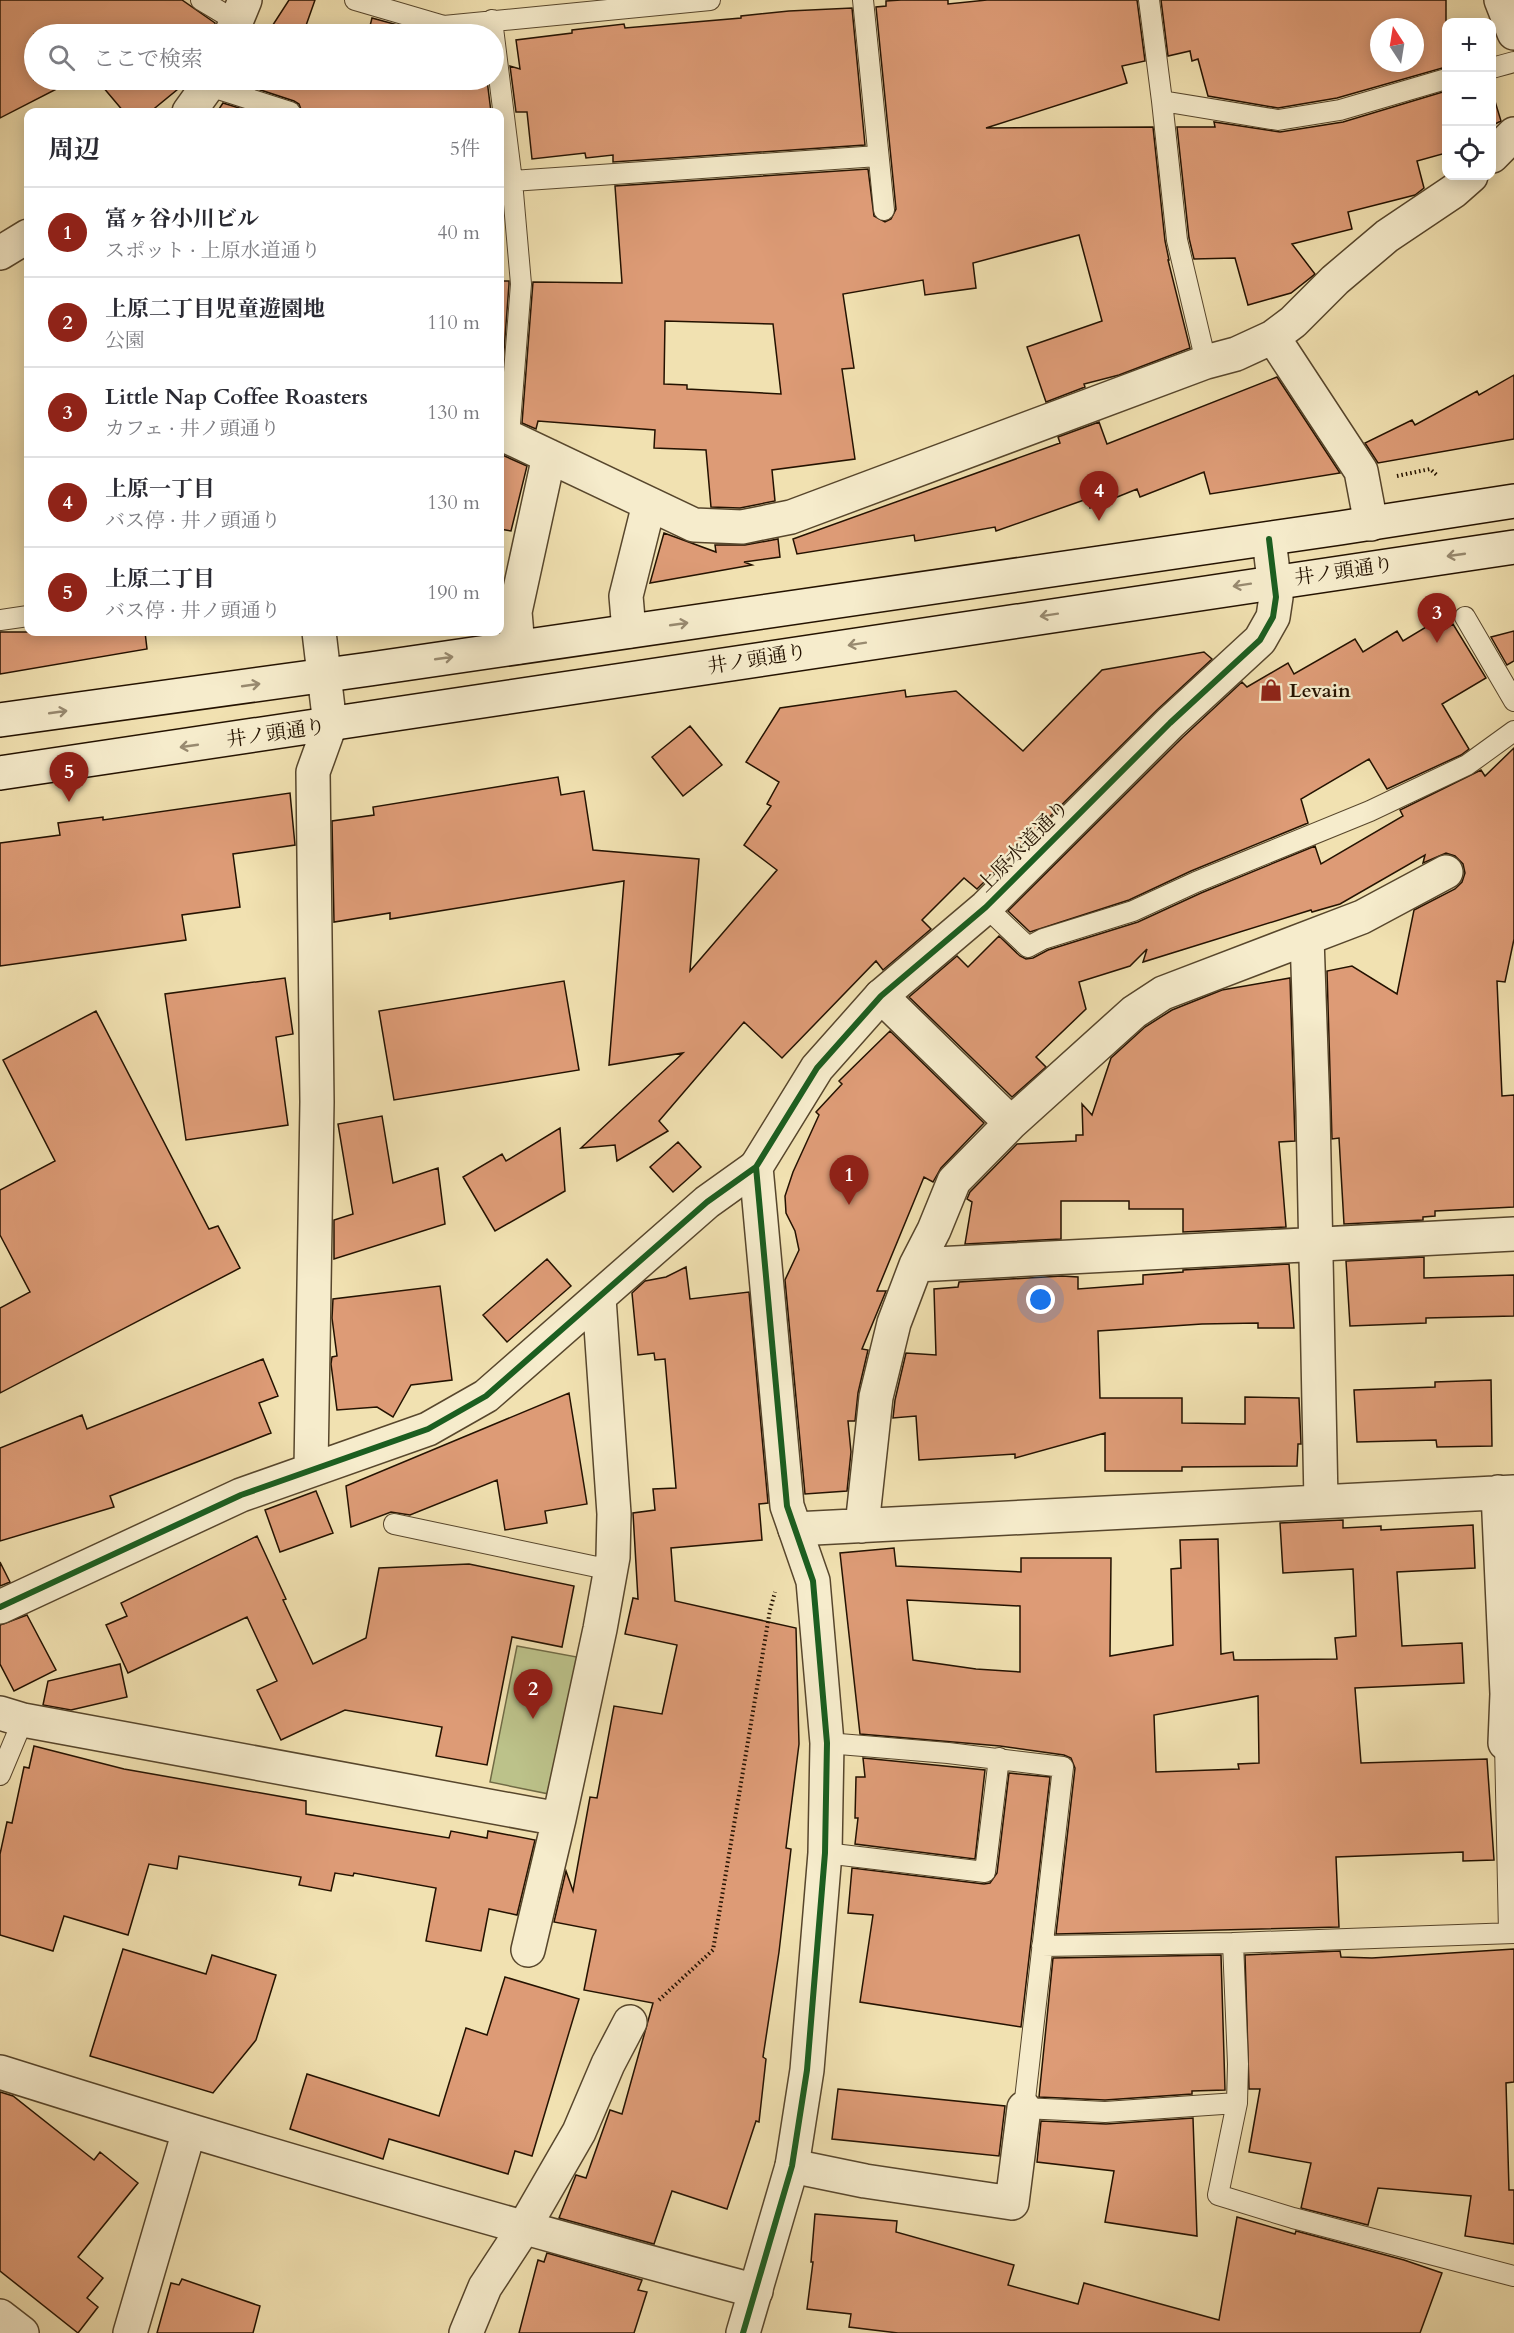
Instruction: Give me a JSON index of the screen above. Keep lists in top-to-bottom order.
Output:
{
  "streets": {
    "street": ["井ノ頭通り", "上原水道通り"]
  },
  "crossings": [
    ["井ノ頭通り", "上原水道通り"]
  ],
  "places": {
    "shop": ["Levain"]
  },
  "north": "top",
  "page": {
    "map_buttons": ["+", "−"],
    "search": "ここで検索",
    "heading": ["周辺", "5件"],
    "list": [
      {
        "mark": "1",
        "name": "富ヶ谷小川ビル",
        "note": "スポット · 上原水道通り",
        "value": "40 m"
      },
      {
        "mark": "2",
        "name": "上原二丁目児童遊園地",
        "note": "公園",
        "value": "110 m"
      },
      {
        "mark": "3",
        "name": "Little Nap Coffee Roasters",
        "note": "カフェ · 井ノ頭通り",
        "value": "130 m"
      },
      {
        "mark": "4",
        "name": "上原一丁目",
        "note": "バス停 · 井ノ頭通り",
        "value": "130 m"
      },
      {
        "mark": "5",
        "name": "上原二丁目",
        "note": "バス停 · 井ノ頭通り",
        "value": "190 m"
      }
    ],
    "pins": [
      "4",
      "3",
      "5",
      "1",
      "2"
    ]
  }
}
